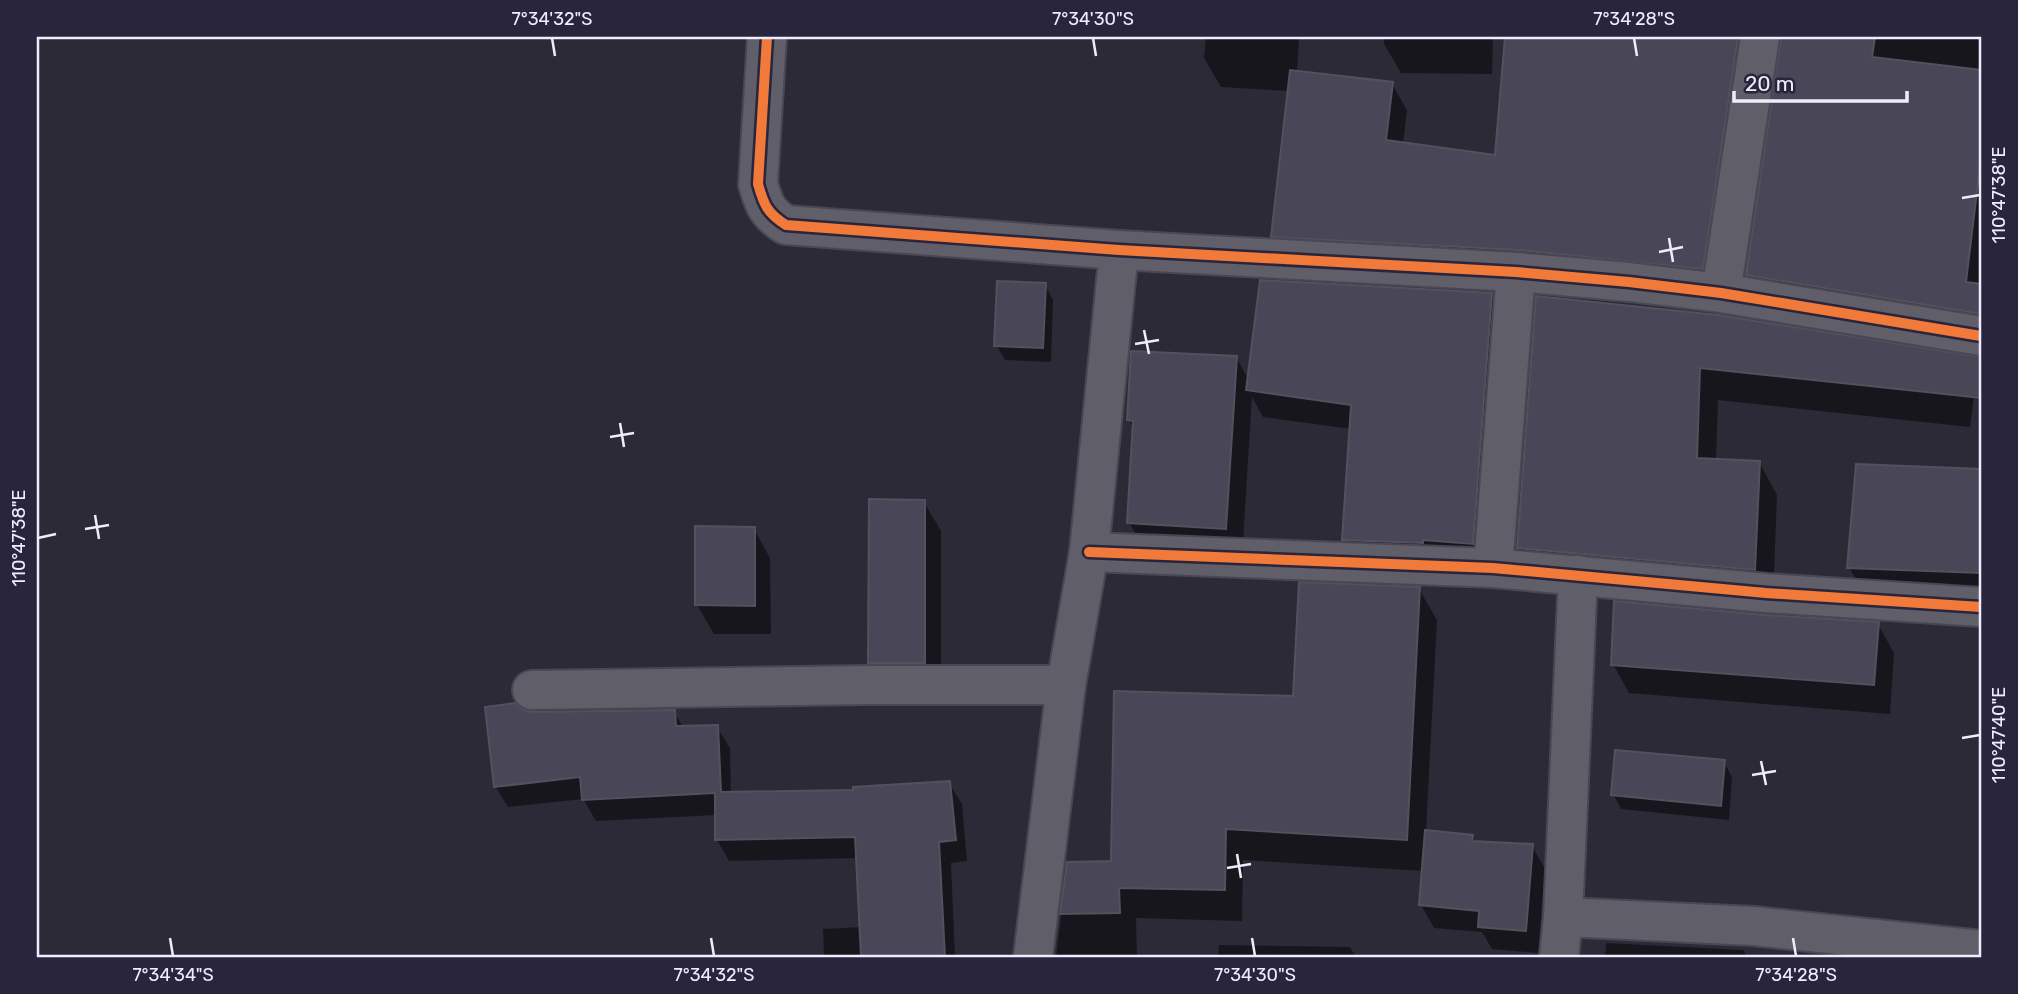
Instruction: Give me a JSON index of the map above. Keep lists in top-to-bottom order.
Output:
{
  "scale_bar": "20 m",
  "coordinates": [
    "7°34'32\"S",
    "7°34'30\"S",
    "7°34'28\"S",
    "110°47'38\"E",
    "110°47'40\"E",
    "7°34'34\"S"
  ]
}
